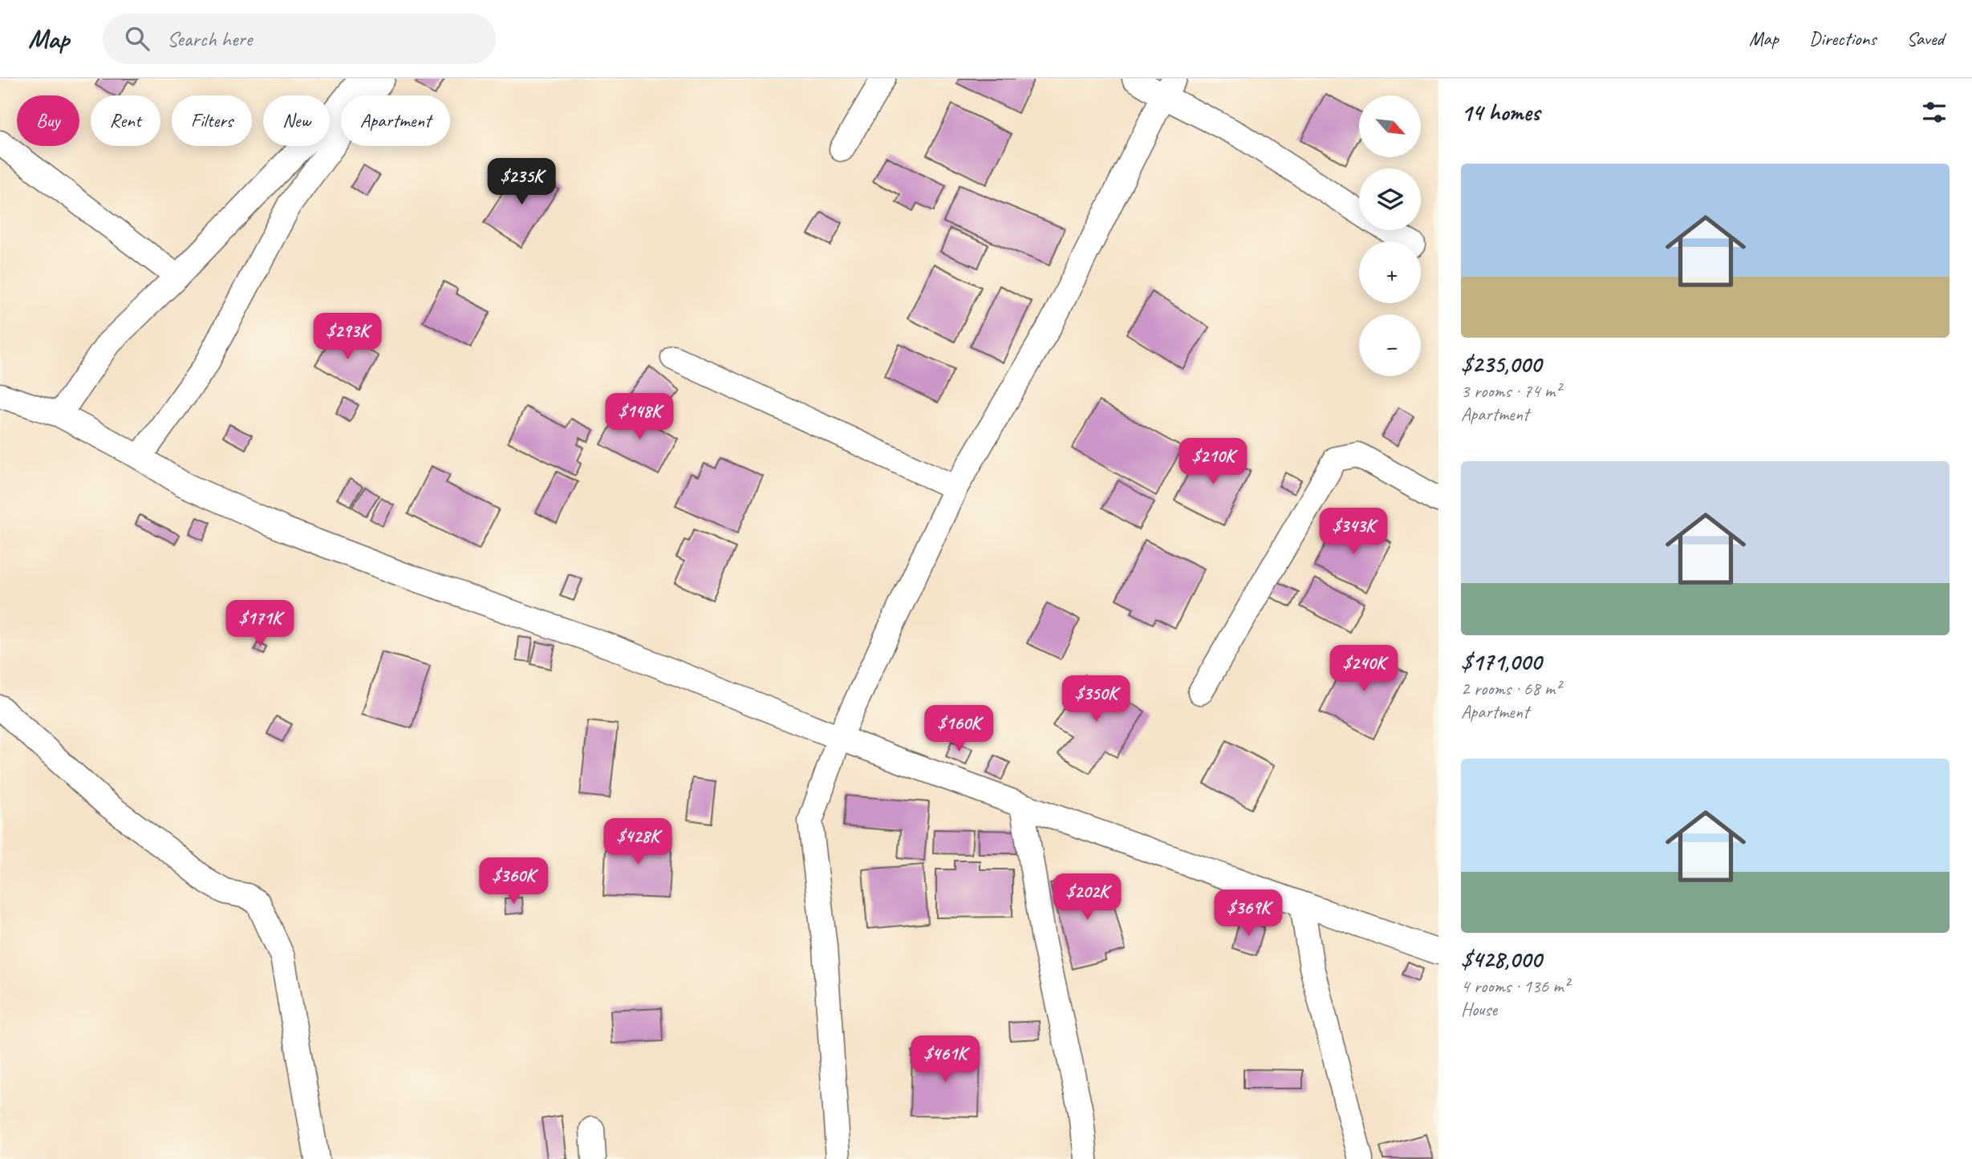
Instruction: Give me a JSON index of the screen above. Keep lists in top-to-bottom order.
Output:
{
  "north": "bottom right",
  "page": {
    "header": "Map",
    "search": "Search here",
    "nav": ["Map", "Directions", "Saved"],
    "heading": "14 homes",
    "map_buttons": ["+", "−"],
    "chip": [
      "Buy",
      "Rent",
      "Filters",
      "New",
      "Apartment"
    ],
    "list": [
      {
        "name": "$235,000",
        "note": "3 rooms · 74 m² · Apartment"
      },
      {
        "name": "$171,000",
        "note": "2 rooms · 68 m² · Apartment"
      },
      {
        "name": "$428,000",
        "note": "4 rooms · 136 m² · House"
      }
    ],
    "price": [
      "$235K",
      "$293K",
      "$148K",
      "$210K",
      "$343K",
      "$171K",
      "$240K",
      "$350K",
      "$160K",
      "$428K",
      "$360K",
      "$202K",
      "$369K",
      "$461K"
    ]
  }
}
